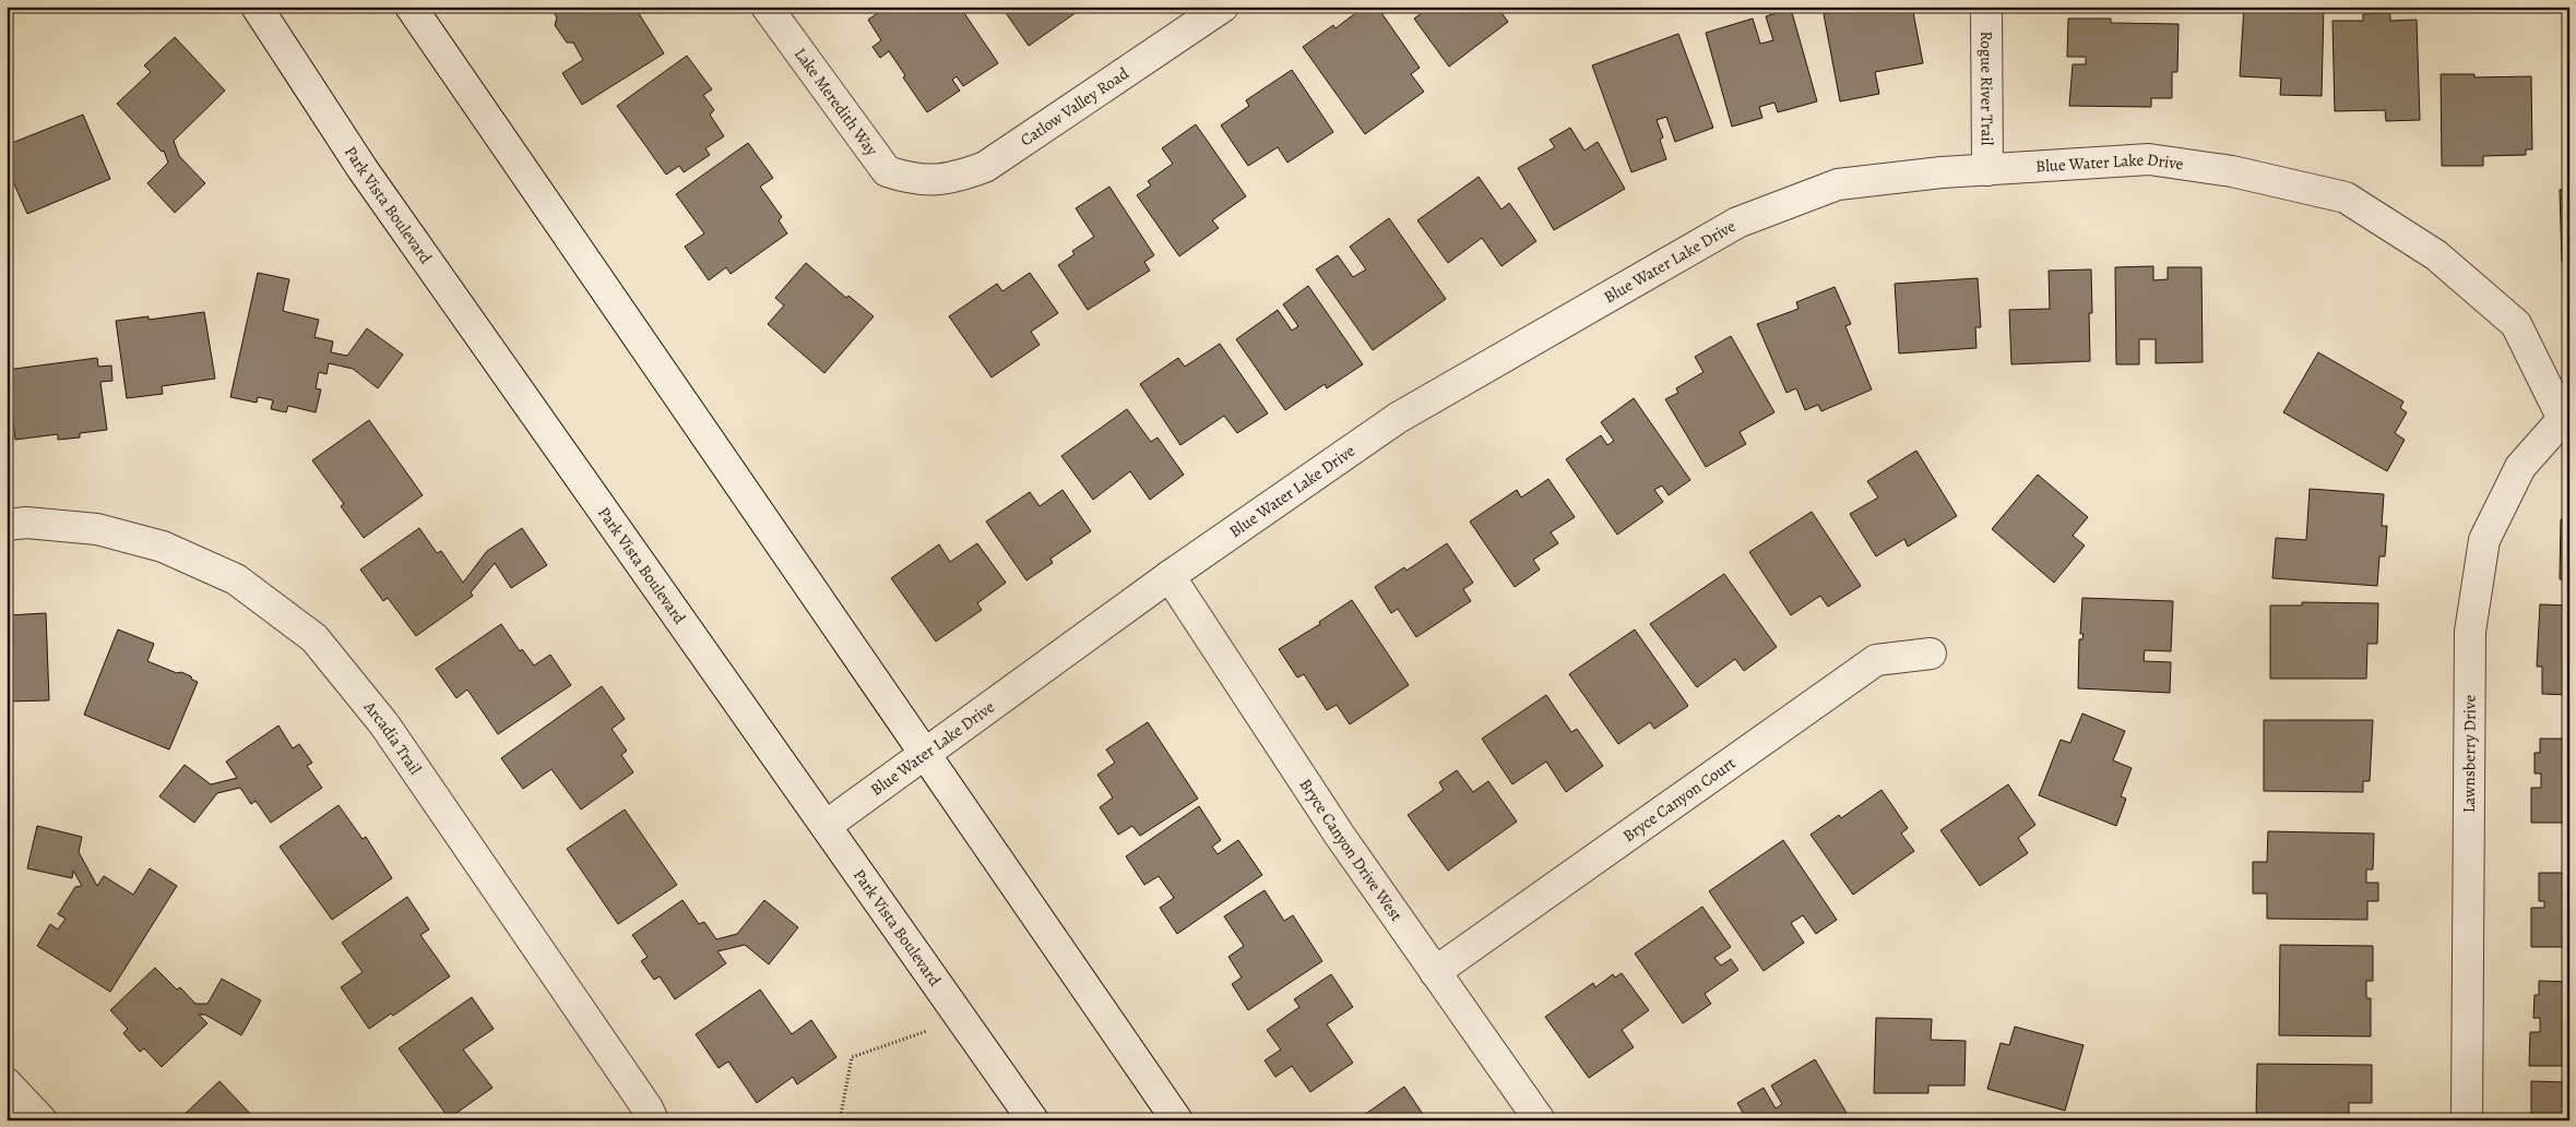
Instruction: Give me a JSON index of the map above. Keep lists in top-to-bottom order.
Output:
{
  "streets": {
    "street": [
      "Rogue River Trail",
      "Lake Meredith Way",
      "Catlow Valley Road",
      "Blue Water Lake Drive",
      "Park Vista Boulevard",
      "Arcadia Trail",
      "Lawnsberry Drive",
      "Bryce Canyon Court",
      "Bryce Canyon Drive West"
    ]
  },
  "crossings": [
    ["Rogue River Trail", "Blue Water Lake Drive"],
    ["Lake Meredith Way", "Catlow Valley Road"],
    ["Blue Water Lake Drive", "Park Vista Boulevard"],
    ["Blue Water Lake Drive", "Lawnsberry Drive"],
    ["Blue Water Lake Drive", "Bryce Canyon Drive West"],
    ["Bryce Canyon Court", "Bryce Canyon Drive West"]
  ]
}
